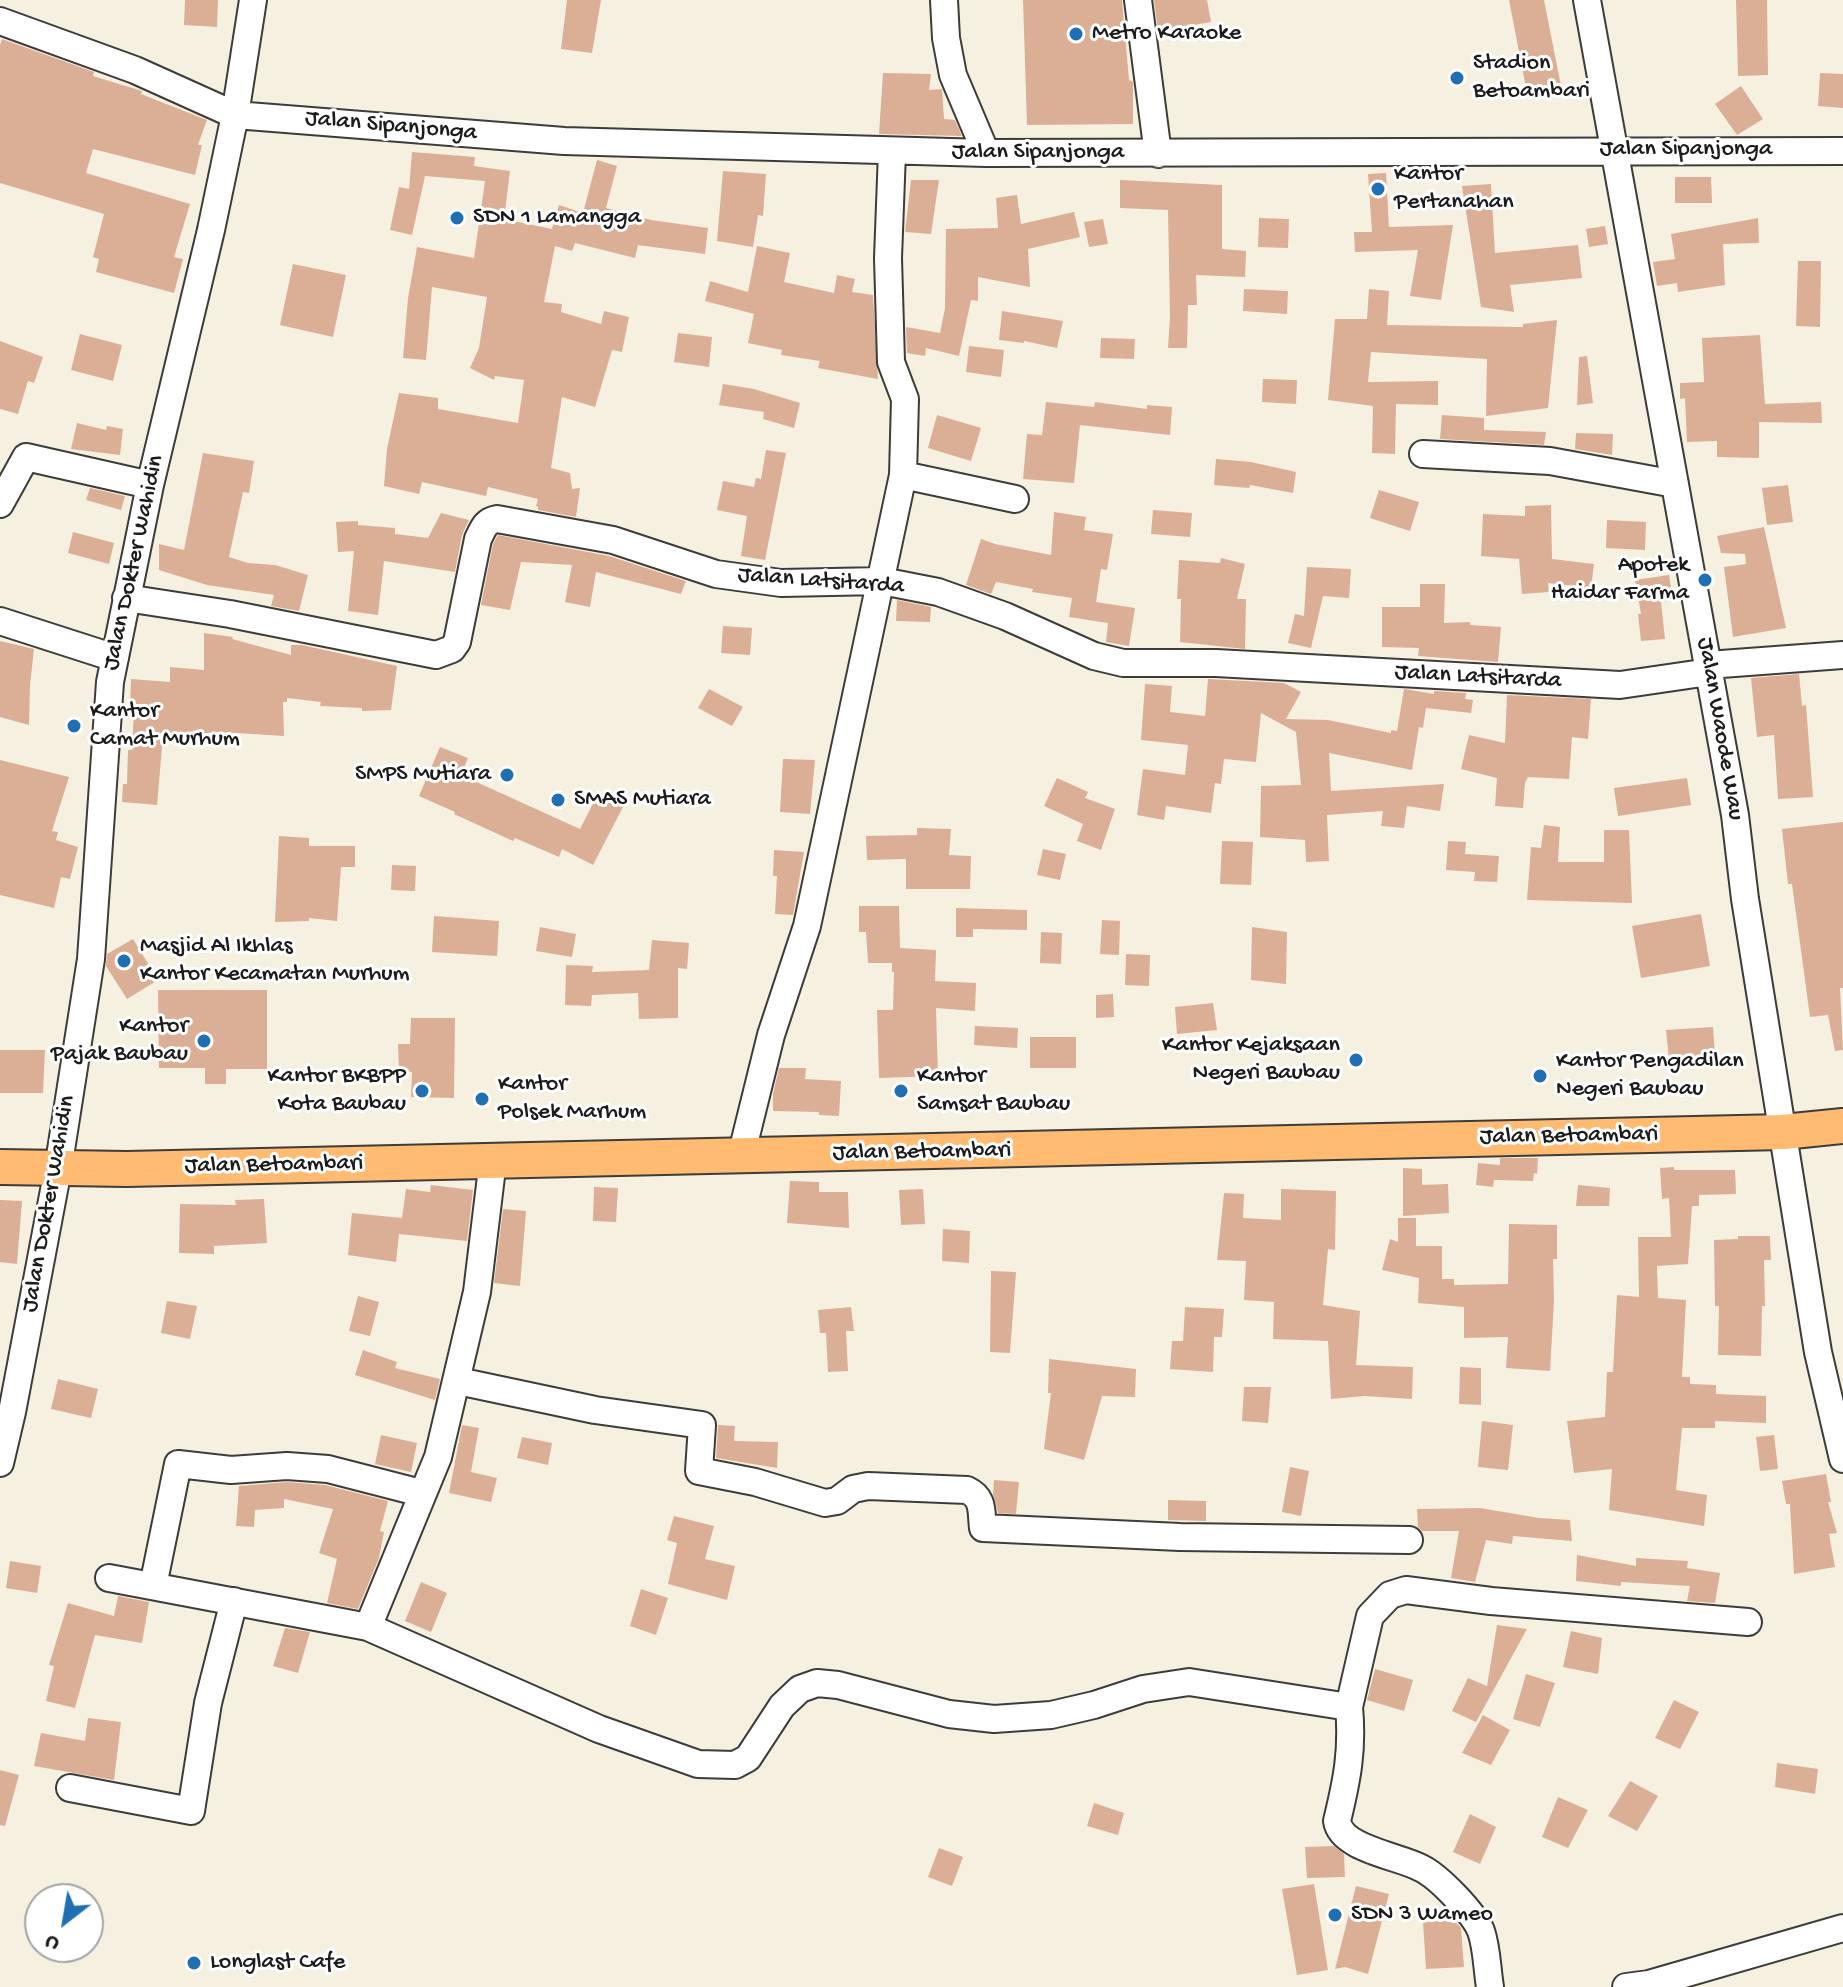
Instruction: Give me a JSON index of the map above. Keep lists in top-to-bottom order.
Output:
{
  "streets": {
    "main road": ["Jalan Betoambari"],
    "street": [
      "Jalan Sipanjonga",
      "Jalan Dokter Wahidin",
      "Jalan Latsitarda",
      "Jalan Waode Wau"
    ]
  },
  "crossings": [
    ["Jalan Sipanjonga", "Jalan Dokter Wahidin"],
    ["Jalan Sipanjonga", "Jalan Waode Wau"],
    ["Jalan Dokter Wahidin", "Jalan Latsitarda"],
    ["Jalan Dokter Wahidin", "Jalan Betoambari"],
    ["Jalan Latsitarda", "Jalan Waode Wau"],
    ["Jalan Waode Wau", "Jalan Betoambari"]
  ],
  "places": [
    "Metro Karaoke",
    "Stadion Betoambari",
    "Kantor Pertanahan",
    "SDN 1 Lamangga",
    "Apotek Haidar Farma",
    "Kantor Camat Murhum",
    "SMPS Mutiara",
    "SMAS Mutiara",
    "Masjid Al Ikhlas Kantor Kecamatan Murhum",
    "Kantor Pajak Baubau",
    "Kantor Kejaksaan Negeri Baubau",
    "Kantor Pengadilan Negeri Baubau",
    "Kantor BKBPP Kota Baubau",
    "Kantor Samsat Baubau",
    "Kantor Polsek Marhum",
    "SDN 3 Wameo",
    "Longlast Cafe"
  ],
  "north": "bottom left"
}
